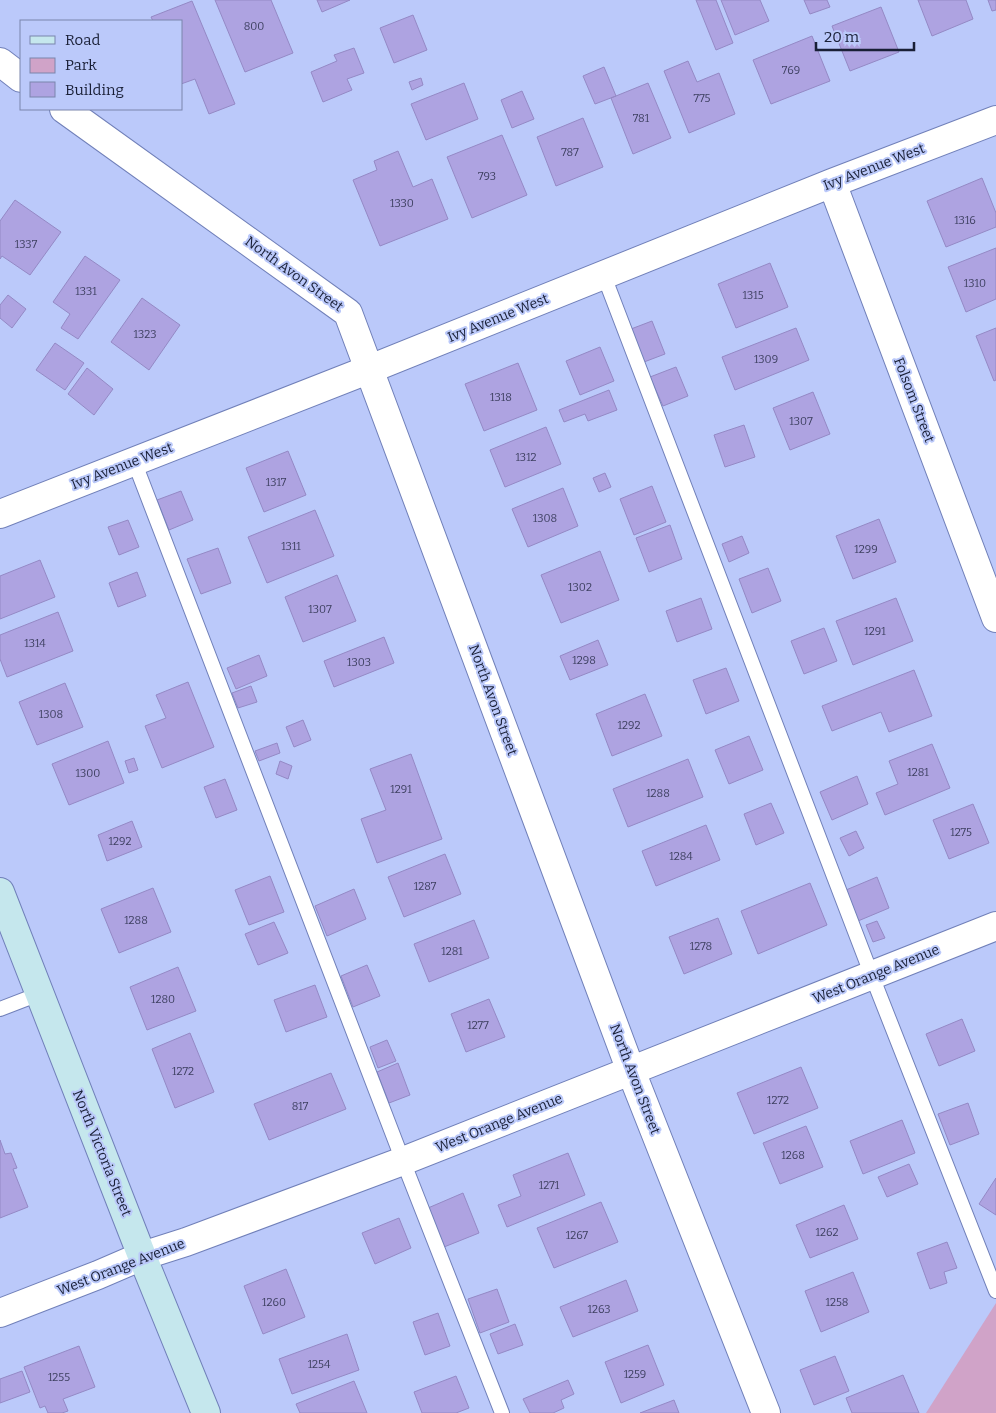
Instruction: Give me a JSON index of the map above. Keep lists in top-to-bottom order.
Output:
{
  "streets": {
    "street": [
      "Ivy Avenue West",
      "North Avon Street",
      "Folsom Street",
      "West Orange Avenue",
      "North Victoria Street"
    ]
  },
  "crossings": [
    ["Ivy Avenue West", "North Avon Street"],
    ["Ivy Avenue West", "Folsom Street"],
    ["North Avon Street", "West Orange Avenue"],
    ["West Orange Avenue", "North Victoria Street"]
  ],
  "house_numbers": [
    "800",
    "769",
    "775",
    "781",
    "787",
    "793",
    "1330",
    "1316",
    "1337",
    "1310",
    "1331",
    "1315",
    "1323",
    "1309",
    "1318",
    "1307",
    "1312",
    "1317",
    "1308",
    "1311",
    "1299",
    "1302",
    "1307",
    "1291",
    "1314",
    "1298",
    "1303",
    "1308",
    "1292",
    "1281",
    "1300",
    "1291",
    "1288",
    "1275",
    "1292",
    "1284",
    "1287",
    "1288",
    "1278",
    "1281",
    "1280",
    "1277",
    "1272",
    "1272",
    "817",
    "1268",
    "1271",
    "1262",
    "1267",
    "1260",
    "1258",
    "1263",
    "1254",
    "1259",
    "1255"
  ],
  "legend": ["Road", "Park", "Building"],
  "scale_bar": "20 m"
}
